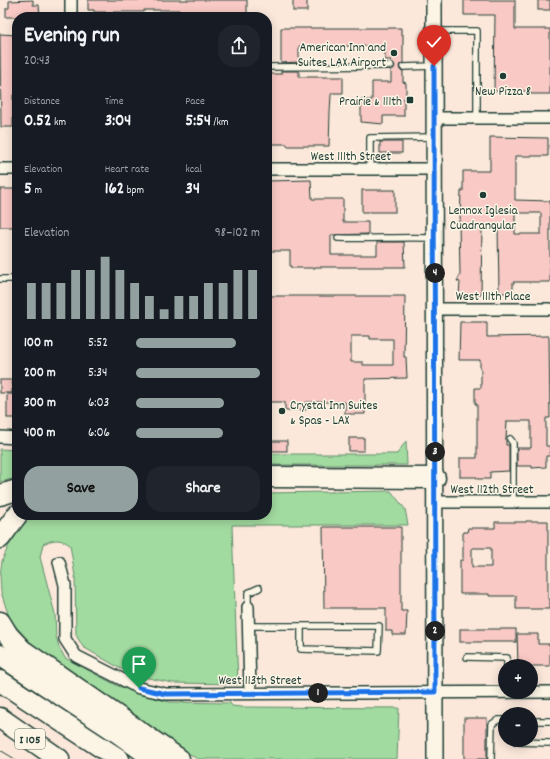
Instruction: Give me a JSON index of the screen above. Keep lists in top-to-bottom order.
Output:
{
  "streets": {
    "highway": ["I 105"],
    "street": [
      "West 111th Street",
      "West 111th Place",
      "West 112th Street",
      "West 113th Street"
    ]
  },
  "places": {
    "other": [
      "American Inn and Suites LAX Airport",
      "New Pizza 8",
      "Lennox Iglesia Cuadrangular",
      "Crystal Inn Suites & Spas - LAX"
    ],
    "transit": ["Prairie & 111th"]
  },
  "page": {
    "heading": ["Evening run", "20:43"],
    "stats": [
      ["Distance", "0.52 km"],
      ["Time", "3:04"],
      ["Pace", "5:54 /km"],
      ["Elevation", "5 m"],
      ["Heart rate", "162 bpm"],
      ["kcal", "34"]
    ],
    "chart": ["Elevation", "98–102 m"],
    "pins": [
      "4",
      "3",
      "2",
      "1"
    ],
    "list": [
      {
        "name": "100 m",
        "note": "5:52"
      },
      {
        "name": "200 m",
        "note": "5:34"
      },
      {
        "name": "300 m",
        "note": "6:03"
      },
      {
        "name": "400 m",
        "note": "6:06"
      }
    ],
    "buttons": ["Save", "Share"],
    "map_buttons": ["+", "−"]
  }
}
